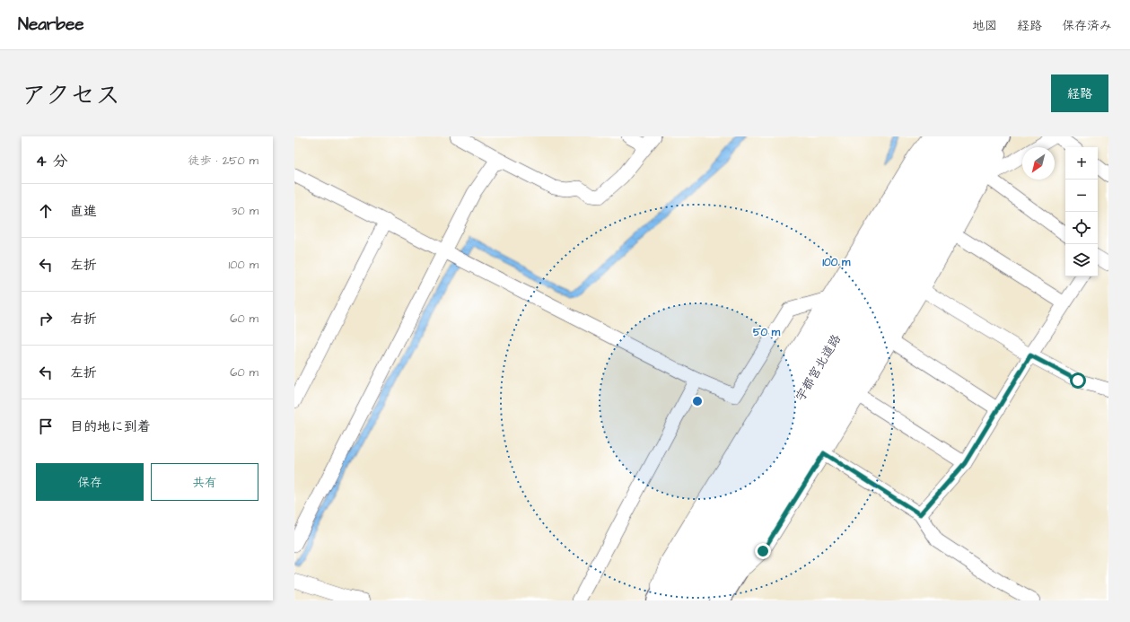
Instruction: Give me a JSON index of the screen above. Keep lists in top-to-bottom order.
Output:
{
  "streets": {
    "highway": ["宇都宮北道路"]
  },
  "north": "bottom left",
  "page": {
    "header": "Nearbee",
    "nav": ["地図", "経路", "保存済み"],
    "title": "アクセス",
    "buttons": [
      "経路",
      ["保存", "共有"]
    ],
    "heading": ["4 分", "徒歩 · 250 m"],
    "map_buttons": ["+", "−"],
    "list": [
      ["直進", "30 m"],
      ["左折", "100 m"],
      ["右折", "60 m"],
      ["左折", "60 m"],
      "目的地に到着"
    ]
  },
  "rings": ["100 m", "50 m"]
}
